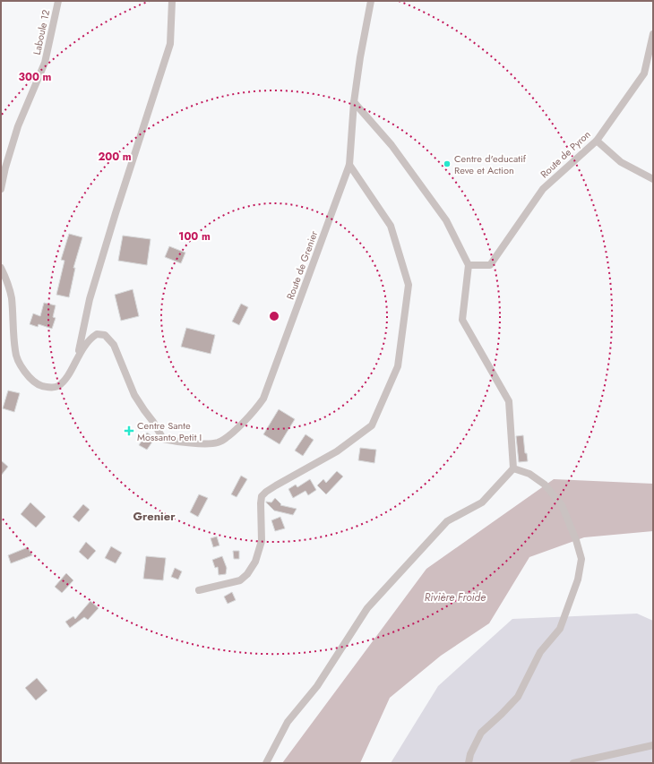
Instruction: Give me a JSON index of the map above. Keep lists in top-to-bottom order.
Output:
{
  "streets": {
    "street": ["Laboule 12", "Route de Pyron", "Route de Grenier"]
  },
  "districts": ["Grenier"],
  "water": ["Rivière Froide"],
  "places": {
    "other": ["Centre d'educatif Reve et Action"],
    "health": ["Centre Sante Mossanto Petit I"]
  },
  "rings": ["300 m", "200 m", "100 m"]
}
